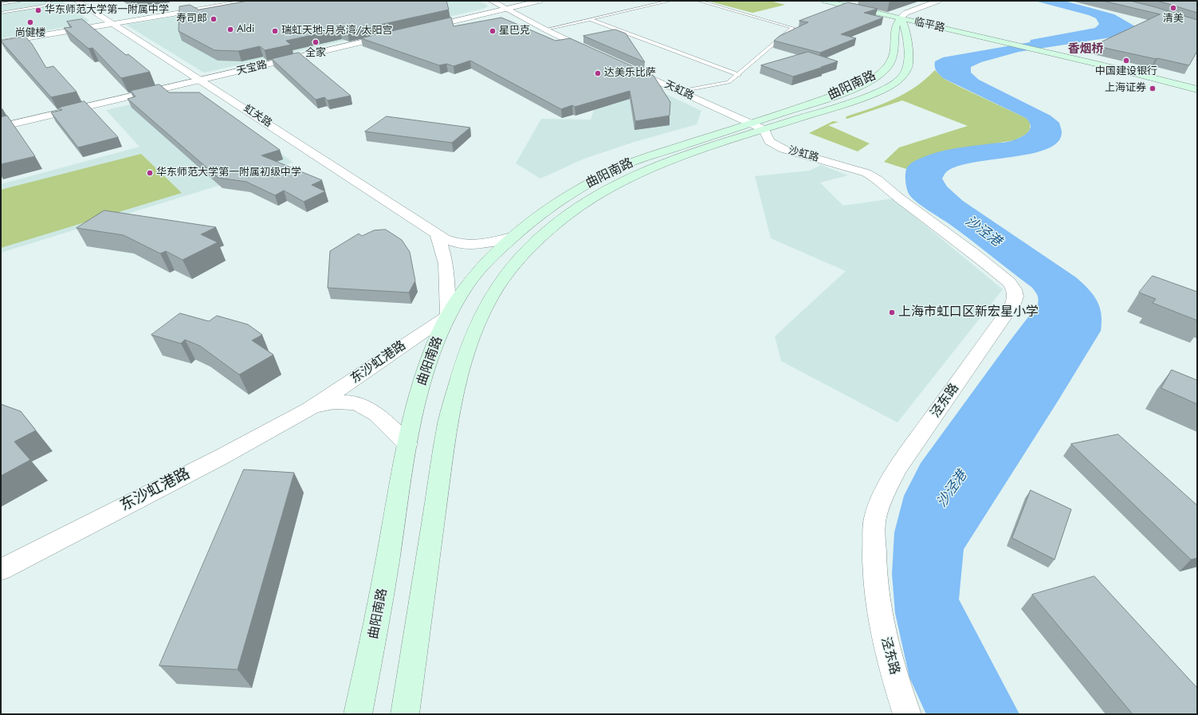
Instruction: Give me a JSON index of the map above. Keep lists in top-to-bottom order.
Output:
{
  "streets": {
    "main road": ["临平路", "曲阳南路"],
    "street": [
      "天宝路",
      "天虹路",
      "虹关路",
      "沙虹路",
      "东沙虹港路",
      "泾东路"
    ]
  },
  "crossings": [
    ["临平路", "曲阳南路"],
    ["天宝路", "虹关路"],
    ["曲阳南路", "天虹路"],
    ["曲阳南路", "虹关路"],
    ["曲阳南路", "沙虹路"],
    ["曲阳南路", "东沙虹港路"],
    ["天虹路", "沙虹路"],
    ["沙虹路", "泾东路"]
  ],
  "districts": ["香烟桥"],
  "water": ["沙泾港"],
  "places": [
    "清美",
    "华东师范大学第一附属中学",
    "寿司郎",
    "尚健楼",
    "Aldi",
    "瑞虹天地-月亮湾/太阳宫",
    "星巴克",
    "全家",
    "中国建设银行",
    "达美乐比萨",
    "上海证券",
    "华东师范大学第一附属初级中学",
    "上海市虹口区新宏星小学"
  ]
}
